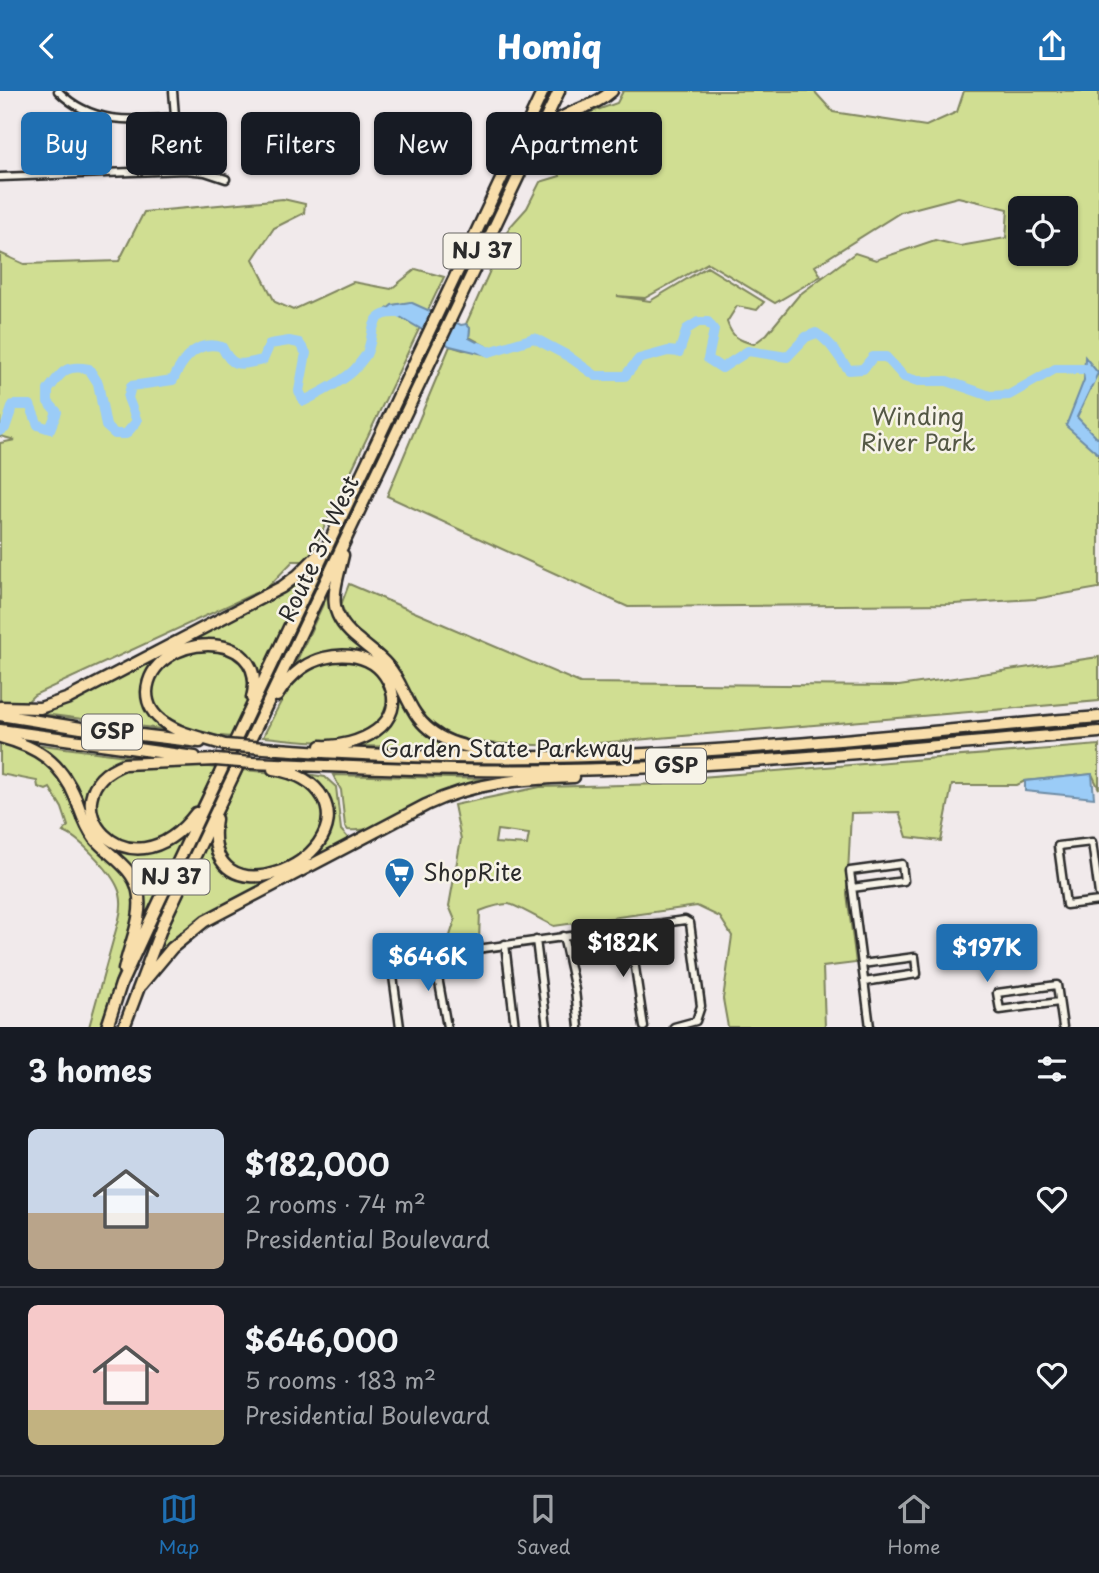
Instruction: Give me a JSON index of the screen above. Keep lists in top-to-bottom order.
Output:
{
  "streets": {
    "highway": [
      "NJ 37",
      "Route 37 West",
      "GSP",
      "Garden State Parkway"
    ]
  },
  "parks": ["Winding River Park"],
  "places": {
    "supermarket": ["ShopRite"]
  },
  "page": {
    "header": "Homiq",
    "chip": [
      "Buy",
      "Rent",
      "Filters",
      "New",
      "Apartment"
    ],
    "price": ["$182K", "$197K", "$646K"],
    "heading": "3 homes",
    "list": [
      {
        "name": "$182,000",
        "note": "2 rooms · 74 m² · Presidential Boulevard"
      },
      {
        "name": "$646,000",
        "note": "5 rooms · 183 m² · Presidential Boulevard"
      }
    ],
    "tabs": ["Map", "Saved", "Home"]
  }
}
